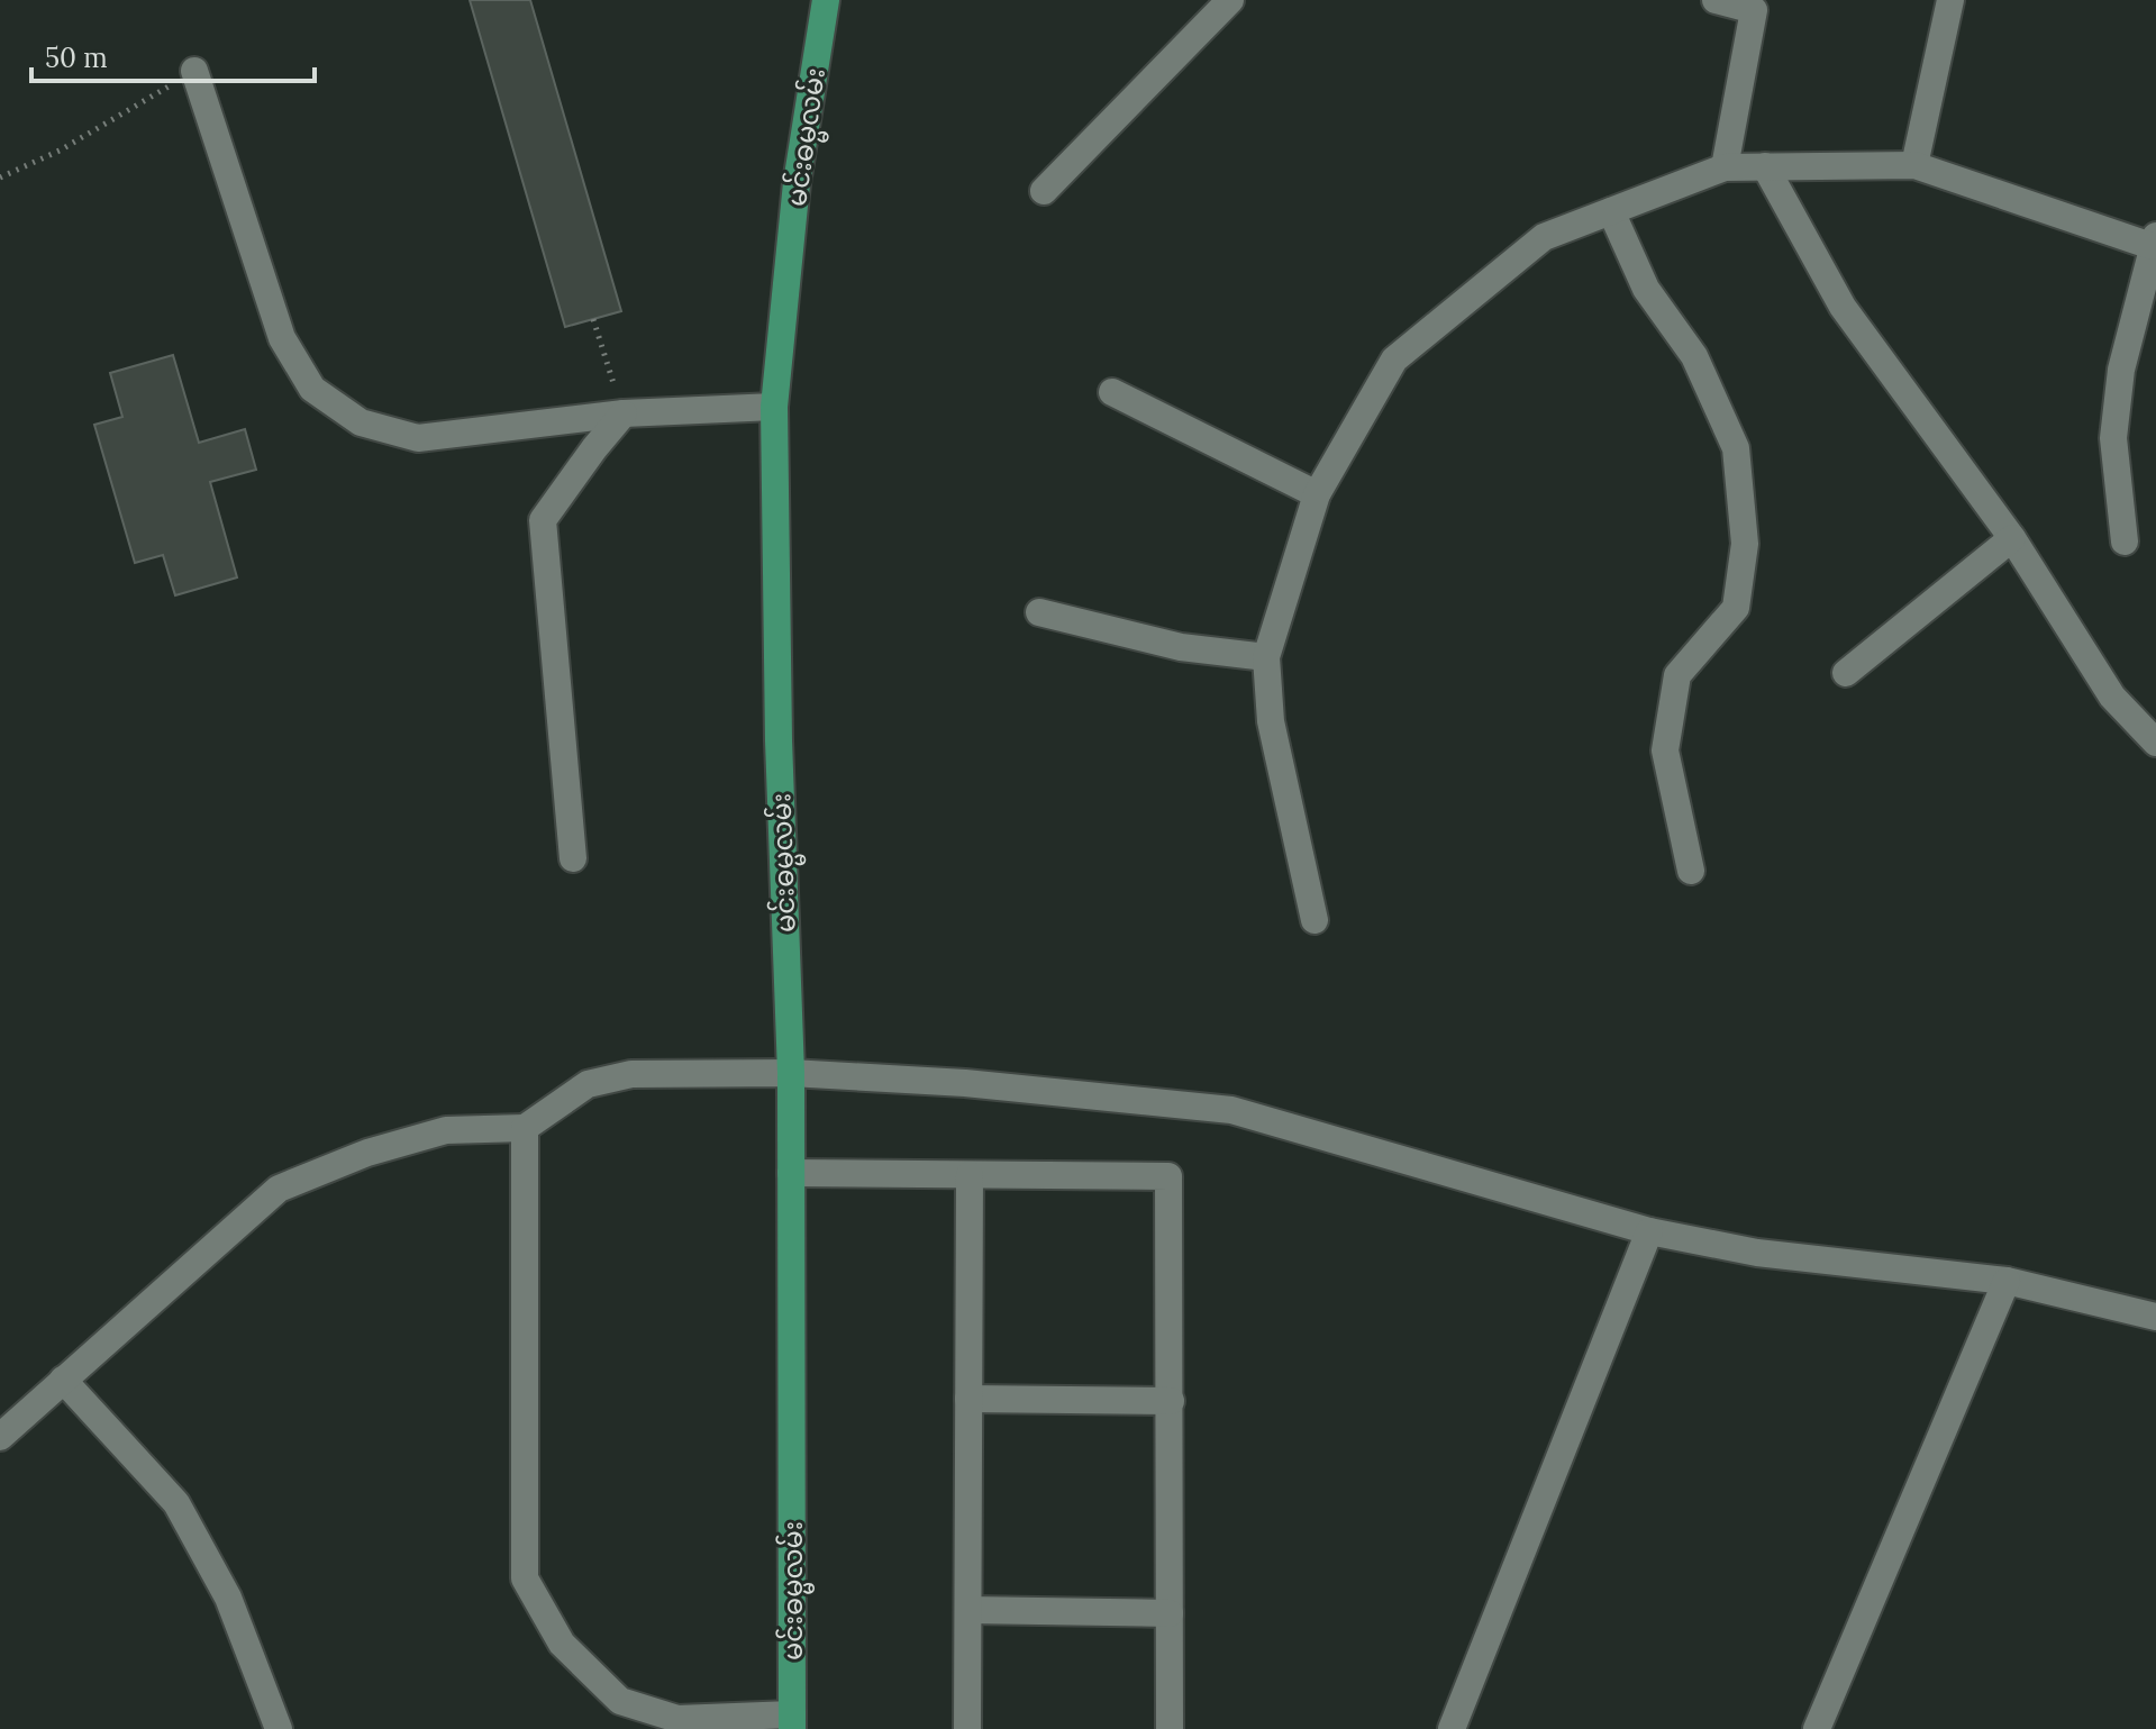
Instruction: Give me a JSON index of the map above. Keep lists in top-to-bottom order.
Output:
{
  "streets": {
    "main road": ["မင်းဓမ္မလမ်း"]
  },
  "scale_bar": "50 m"
}
